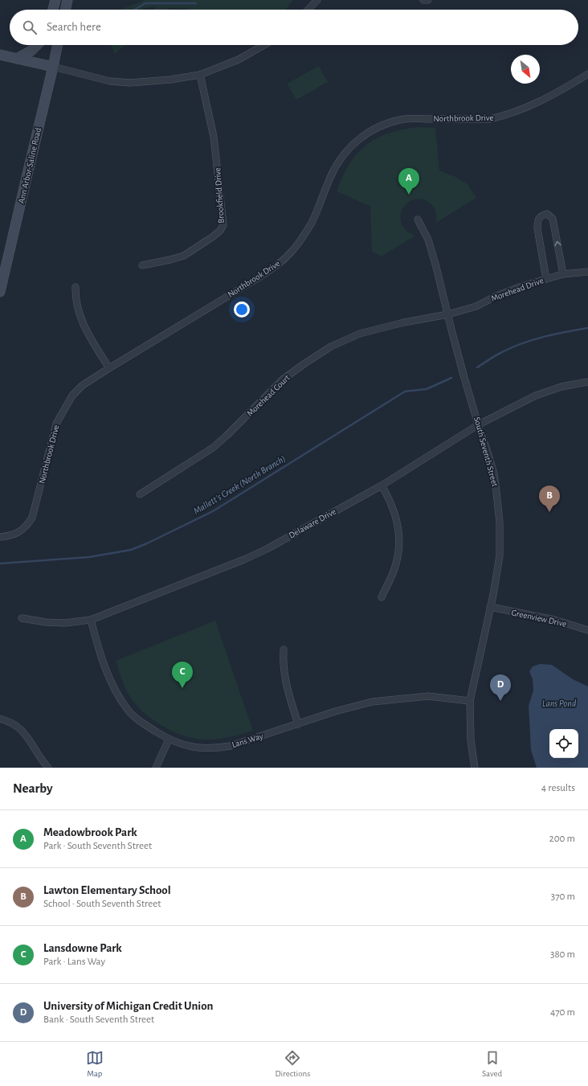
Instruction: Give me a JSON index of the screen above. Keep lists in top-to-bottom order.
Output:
{
  "streets": {
    "main road": ["Ann Arbor-Saline Road"],
    "street": [
      "Northbrook Drive",
      "Brookfield Drive",
      "Morehead Drive",
      "Morehead Court",
      "South Seventh Street",
      "Delaware Drive",
      "Greenview Drive",
      "Lans Way"
    ]
  },
  "crossings": [
    ["Morehead Drive", "Morehead Court"],
    ["Morehead Drive", "South Seventh Street"],
    ["Morehead Court", "South Seventh Street"],
    ["South Seventh Street", "Delaware Drive"],
    ["South Seventh Street", "Greenview Drive"],
    ["South Seventh Street", "Lans Way"],
    ["Delaware Drive", "Lans Way"]
  ],
  "water": ["Mallett's Creek (North Branch)", "Lans Pond"],
  "north": "bottom right",
  "page": {
    "search": "Search here",
    "pins": [
      "A",
      "B",
      "C",
      "D"
    ],
    "heading": ["Nearby", "4 results"],
    "list": [
      {
        "mark": "A",
        "name": "Meadowbrook Park",
        "note": "Park · South Seventh Street",
        "value": "200 m"
      },
      {
        "mark": "B",
        "name": "Lawton Elementary School",
        "note": "School · South Seventh Street",
        "value": "370 m"
      },
      {
        "mark": "C",
        "name": "Lansdowne Park",
        "note": "Park · Lans Way",
        "value": "380 m"
      },
      {
        "mark": "D",
        "name": "University of Michigan Credit Union",
        "note": "Bank · South Seventh Street",
        "value": "470 m"
      }
    ],
    "nav": ["Map", "Directions", "Saved"]
  }
}
